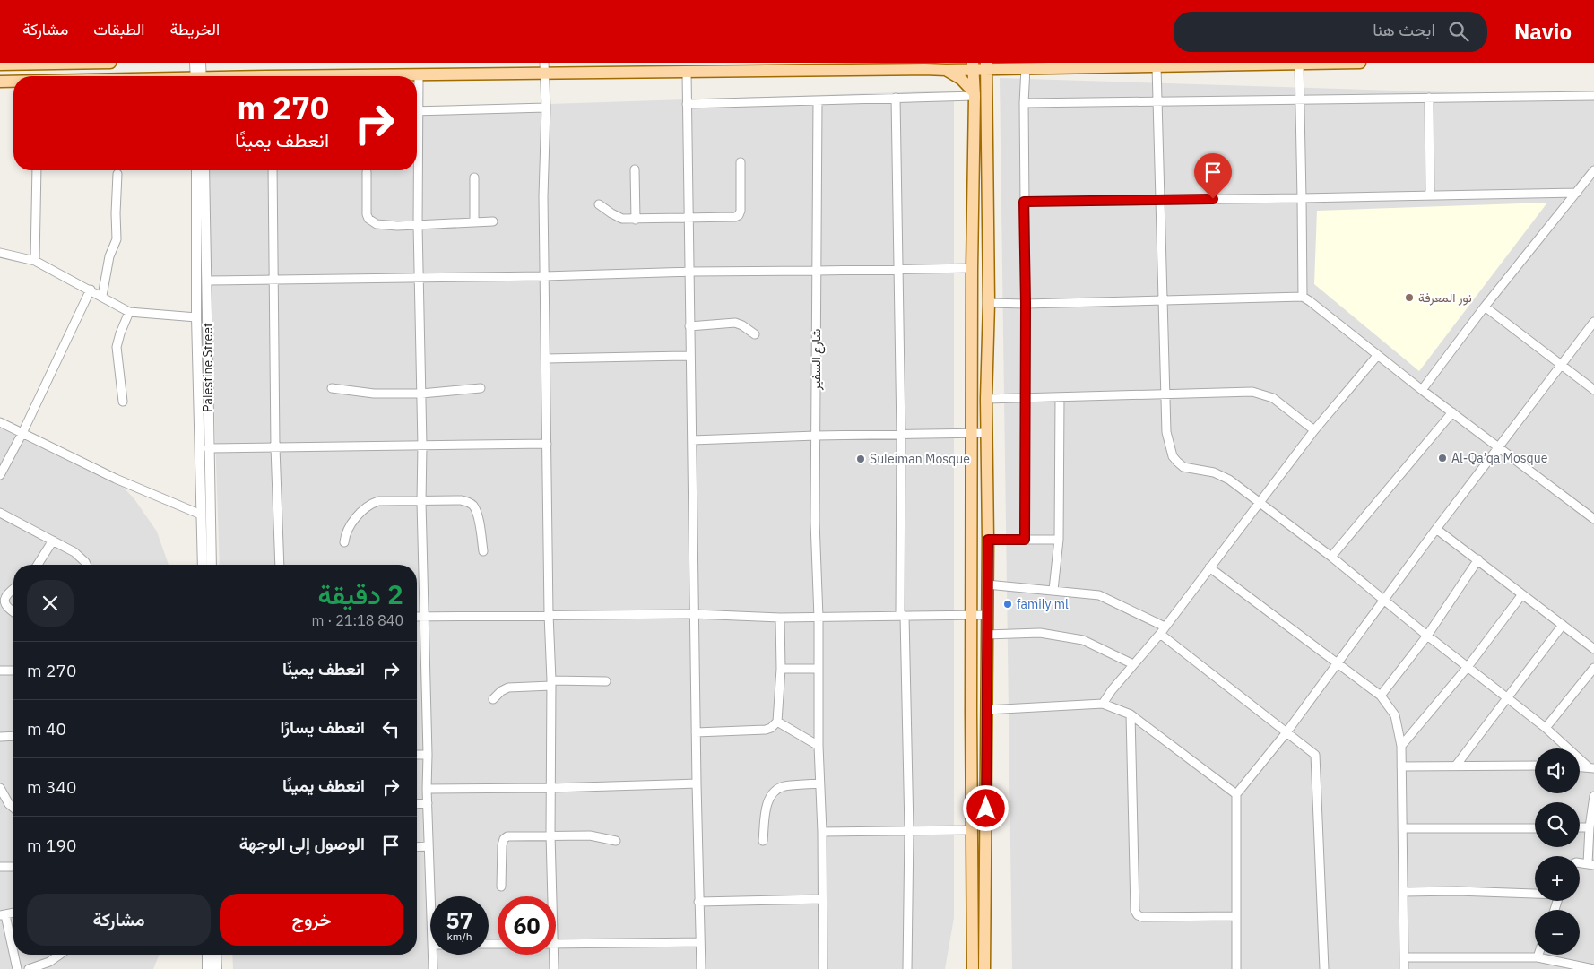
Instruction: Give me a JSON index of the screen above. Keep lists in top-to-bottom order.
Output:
{
  "streets": {
    "street": ["شارع السفير", "Palestine Street"]
  },
  "places": [
    "نور المعرفة",
    "Al-Qa’qa Mosque",
    "Suleiman Mosque",
    "family ml"
  ],
  "page": {
    "header": "Navio",
    "search": "ابحث هنا",
    "nav": ["الخريطة", "الطبقات", "مشاركة"],
    "turn": ["270 m", "انعطف يمينًا"],
    "heading": ["2 دقيقة", "840 m · 21:18"],
    "list": [
      {
        "name": "انعطف يمينًا",
        "value": "270 m"
      },
      {
        "name": "انعطف يسارًا",
        "value": "40 m"
      },
      {
        "name": "انعطف يمينًا",
        "value": "340 m"
      },
      {
        "name": "الوصول إلى الوجهة",
        "value": "190 m"
      }
    ],
    "map_buttons": ["+", "−"],
    "buttons": ["خروج", "مشاركة"],
    "speed": "57 km/h",
    "limit": "60"
  }
}
